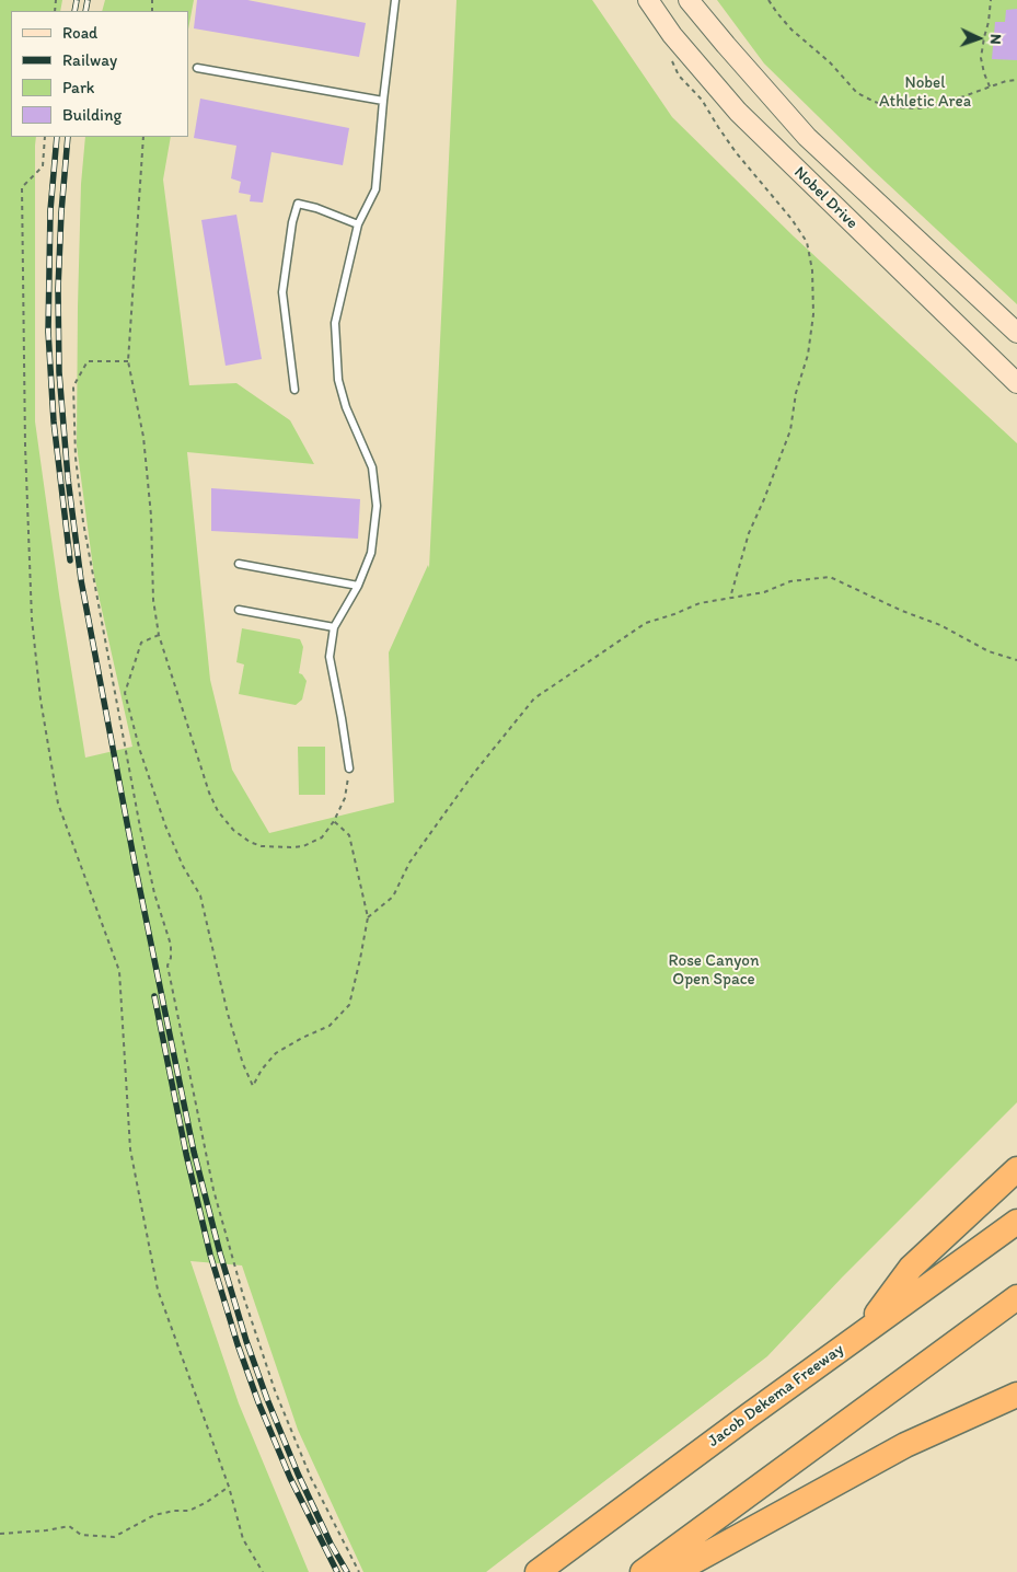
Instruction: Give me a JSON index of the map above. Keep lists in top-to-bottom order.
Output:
{
  "streets": {
    "highway": ["Jacob Dekema Freeway"],
    "main road": ["Nobel Drive"]
  },
  "parks": ["Nobel Athletic Area", "Rose Canyon Open Space"],
  "legend": [
    "Road",
    "Railway",
    "Park",
    "Building"
  ],
  "north": "right"
}
